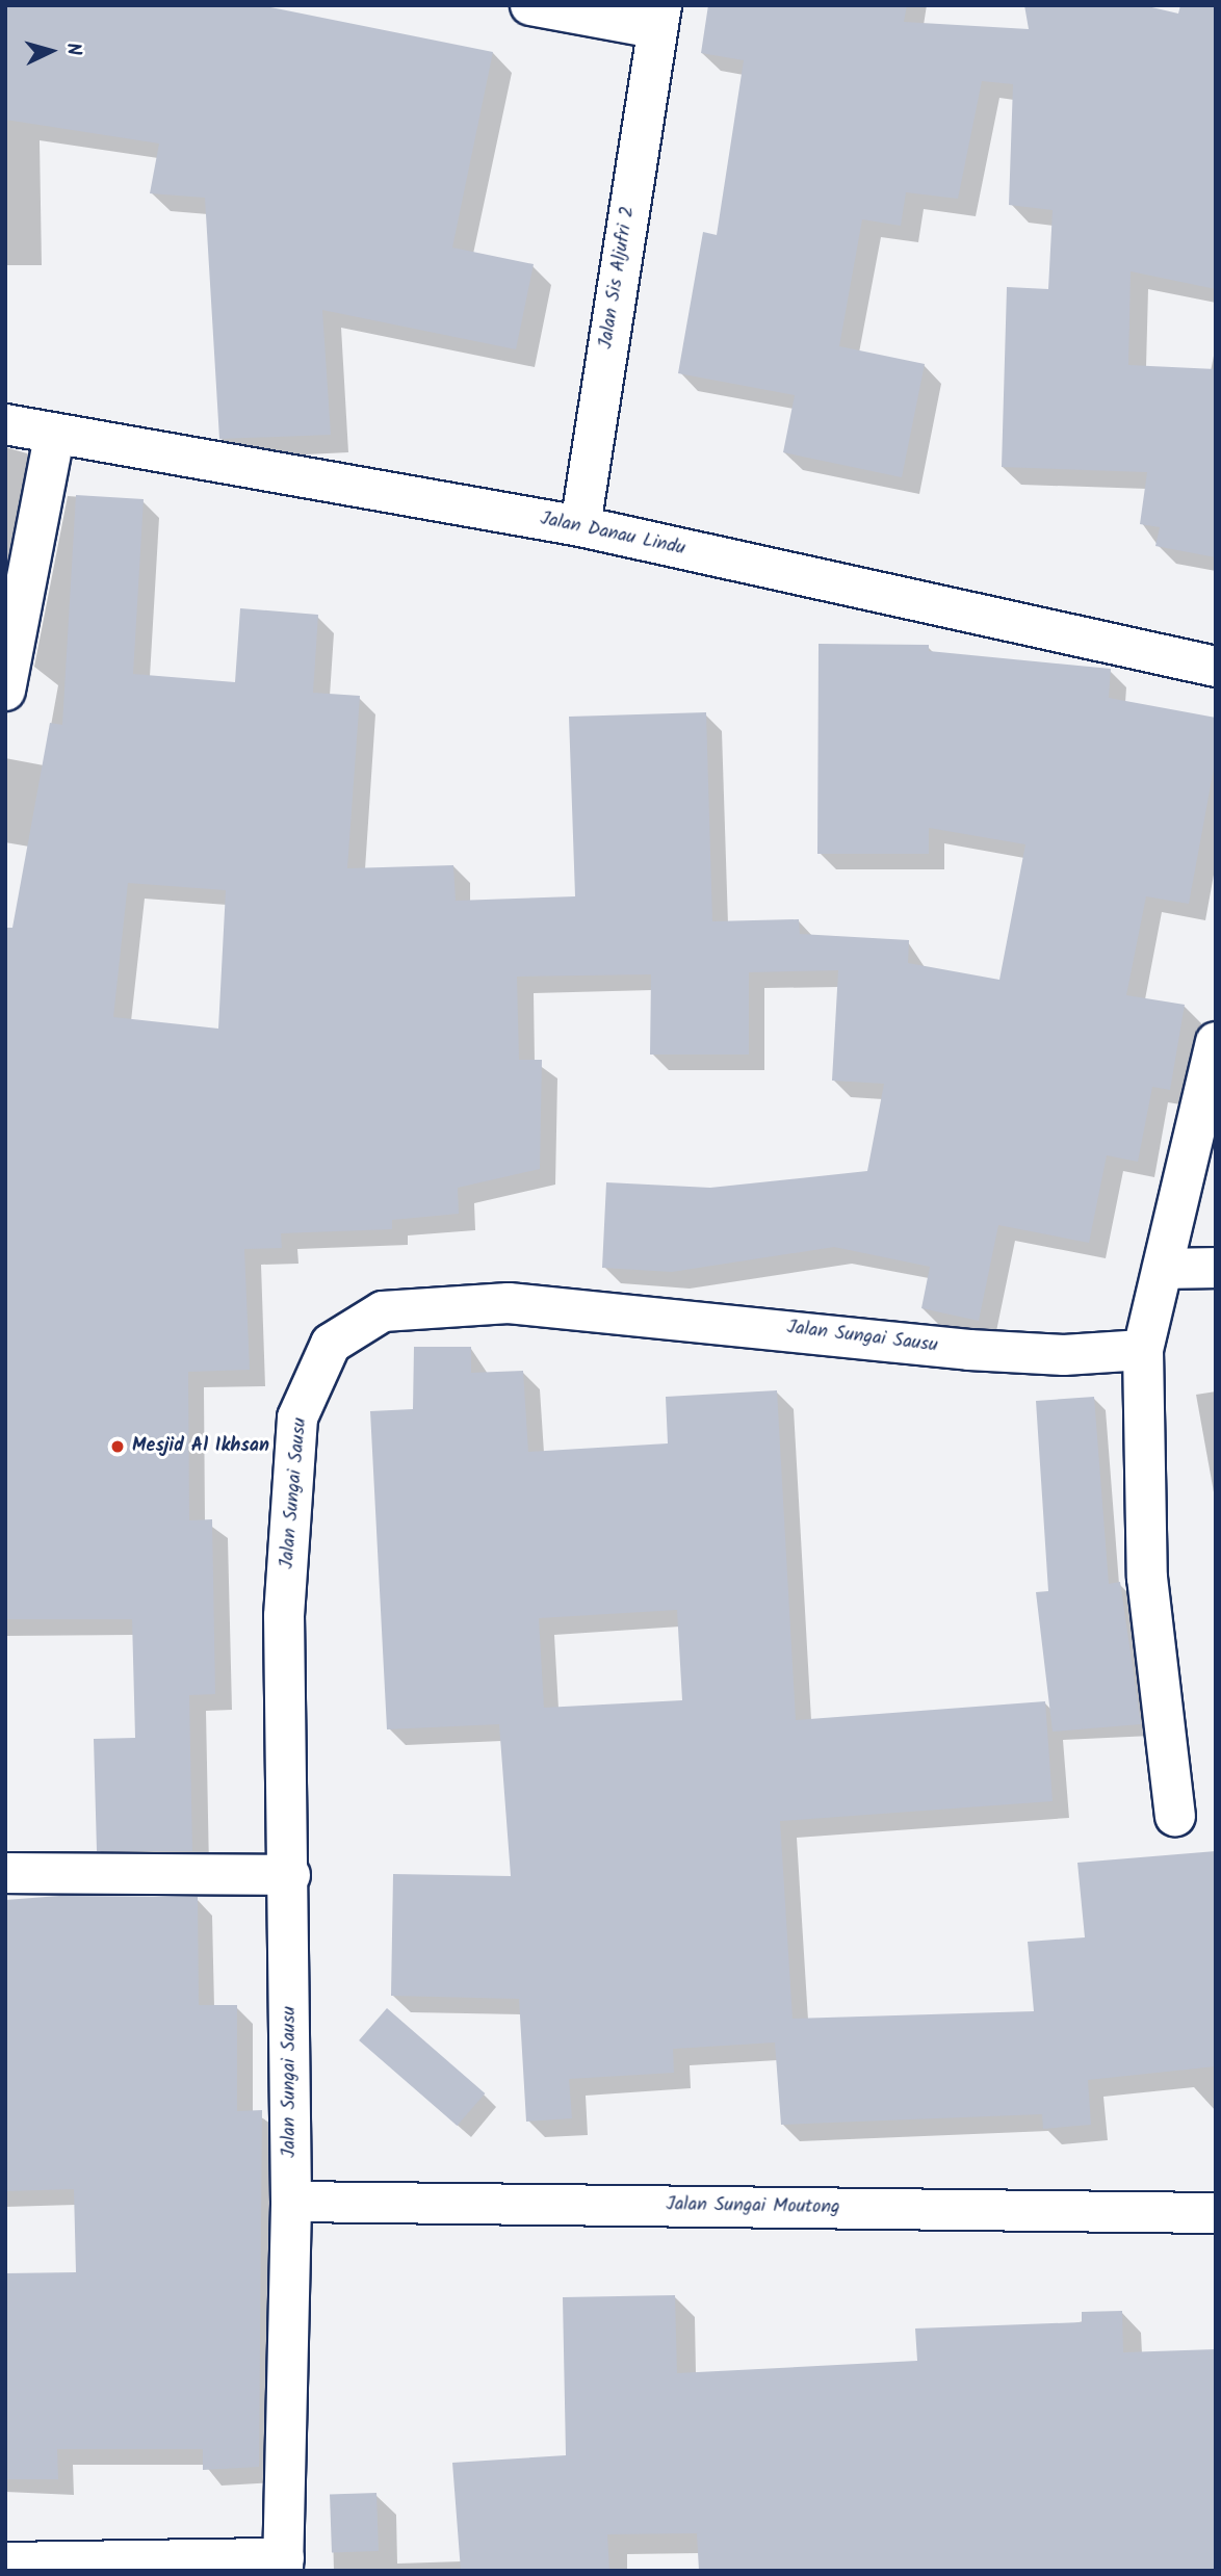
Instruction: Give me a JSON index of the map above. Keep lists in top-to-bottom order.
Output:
{
  "streets": {
    "street": [
      "Jalan Sis Aljufri 2",
      "Jalan Danau Lindu",
      "Jalan Sungai Sausu",
      "Jalan Sungai Moutong"
    ]
  },
  "crossings": [
    ["Jalan Sis Aljufri 2", "Jalan Danau Lindu"],
    ["Jalan Sungai Sausu", "Jalan Sungai Moutong"]
  ],
  "places": ["Mesjid Al Ikhsan"],
  "north": "right"
}
